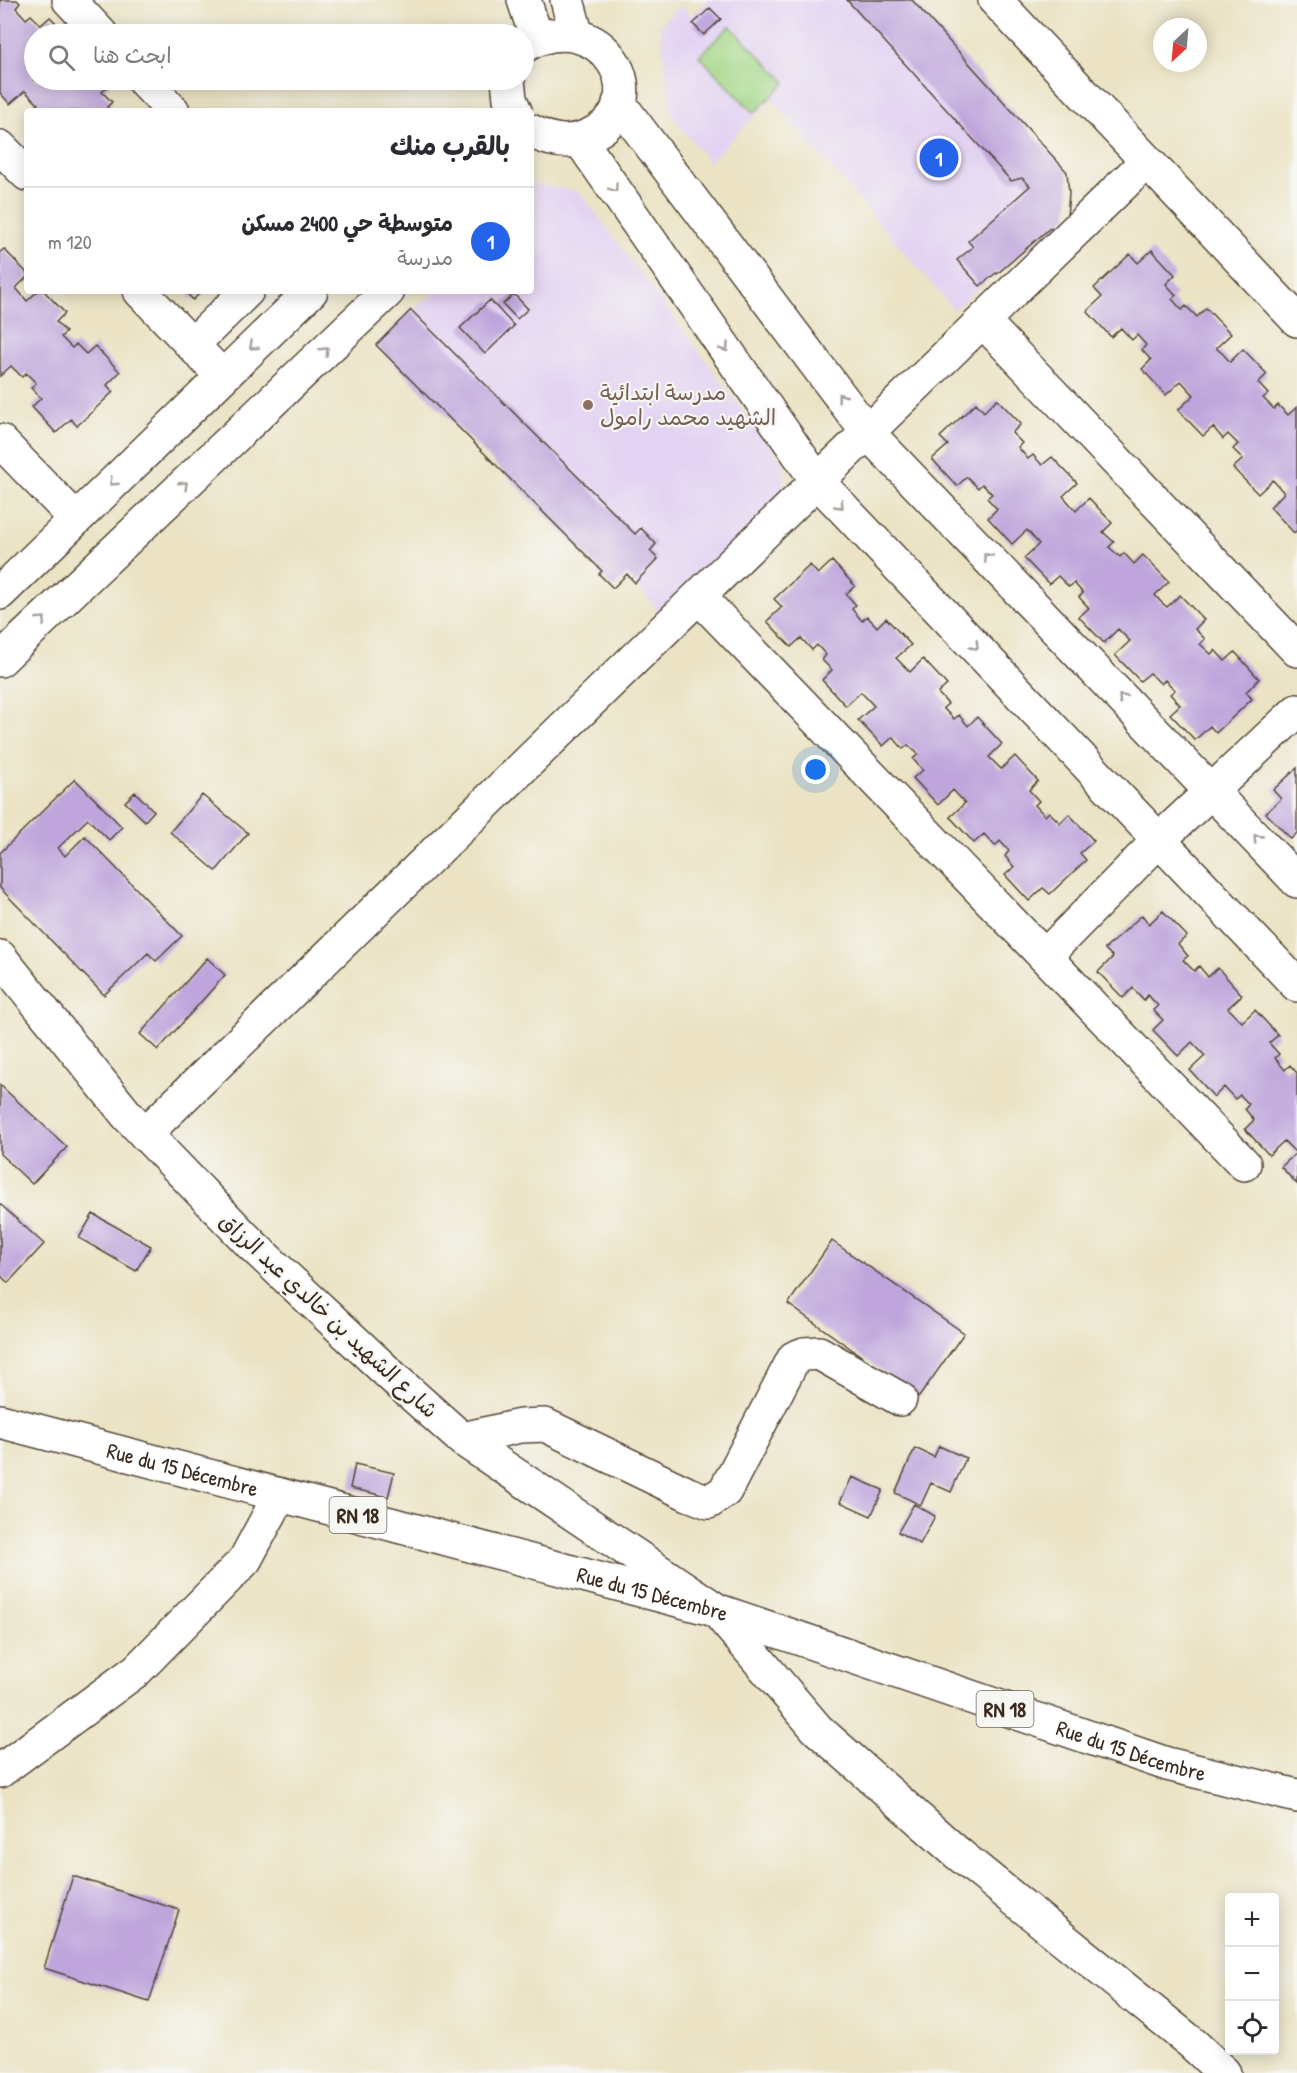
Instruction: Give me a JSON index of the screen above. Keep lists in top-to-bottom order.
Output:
{
  "streets": {
    "street": ["شارع الشهيد بن خالدي عبد الرزاق", "Rue du 15 Décembre", "RN 18"]
  },
  "crossings": [
    ["شارع الشهيد بن خالدي عبد الرزاق", "Rue du 15 Décembre"]
  ],
  "places": ["مدرسة ابتدائية الشهيد محمد رامول"],
  "north": "bottom left",
  "page": {
    "search": "ابحث هنا",
    "heading": "بالقرب منك",
    "pins": "1",
    "list": [
      {
        "mark": "1",
        "name": "متوسطة حي 2400 مسكن",
        "note": "مدرسة",
        "value": "120 m"
      }
    ],
    "map_buttons": ["+", "−"]
  }
}
